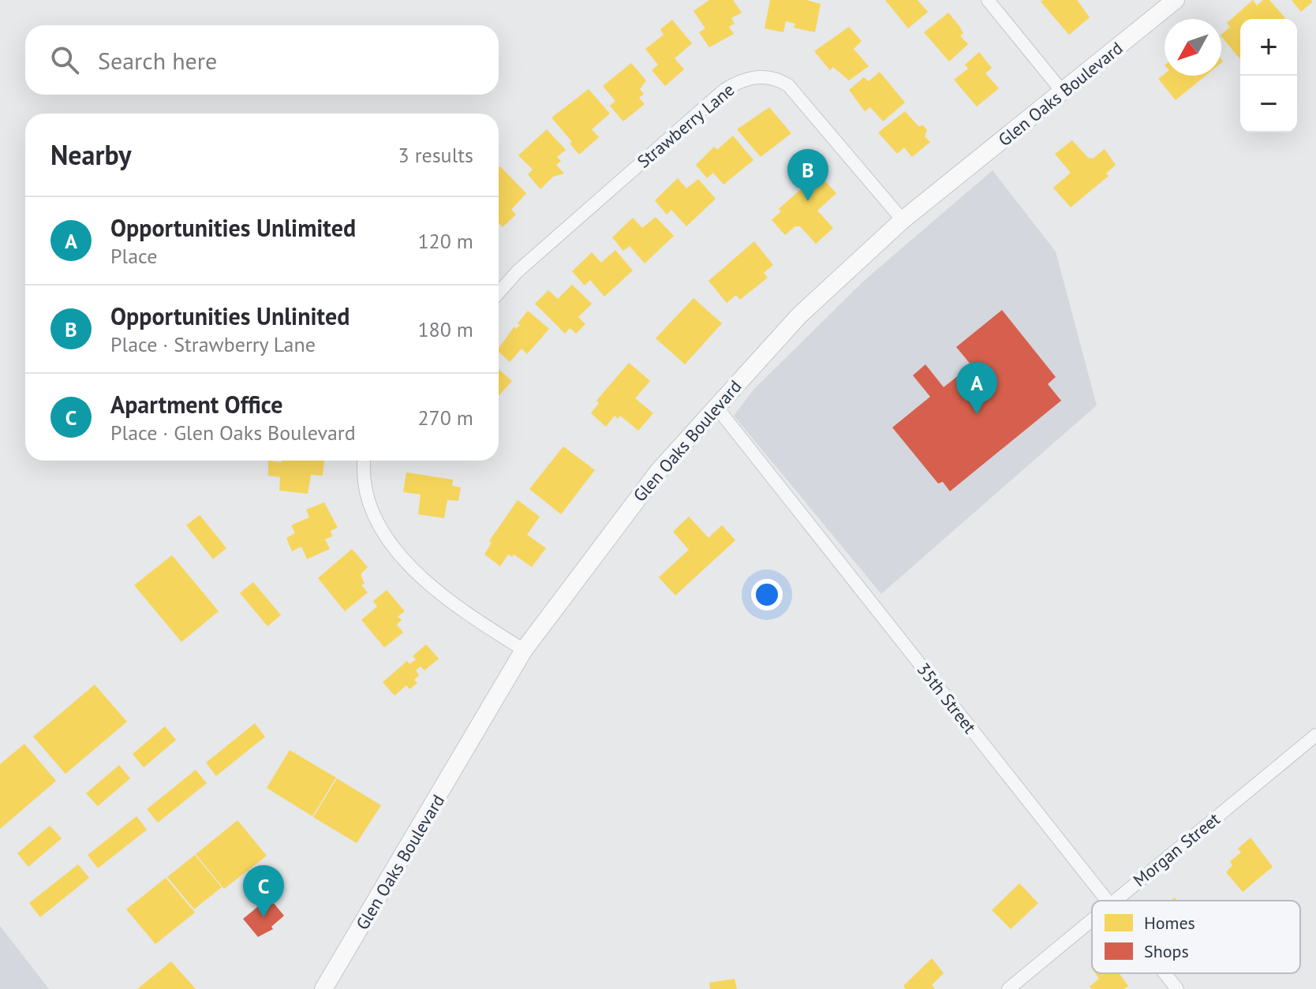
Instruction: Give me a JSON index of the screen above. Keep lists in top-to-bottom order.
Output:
{
  "streets": {
    "main road": ["Glen Oaks Boulevard"],
    "street": ["Strawberry Lane", "35th Street", "Morgan Street"]
  },
  "crossings": [
    ["Glen Oaks Boulevard", "Strawberry Lane"],
    ["Glen Oaks Boulevard", "35th Street"]
  ],
  "legend": ["Homes", "Shops"],
  "north": "bottom left",
  "page": {
    "map_buttons": ["+", "−"],
    "search": "Search here",
    "heading": ["Nearby", "3 results"],
    "pins": ["B", "A", "C"],
    "list": [
      {
        "mark": "A",
        "name": "Opportunities Unlimited",
        "note": "Place",
        "value": "120 m"
      },
      {
        "mark": "B",
        "name": "Opportunities Unlinited",
        "note": "Place · Strawberry Lane",
        "value": "180 m"
      },
      {
        "mark": "C",
        "name": "Apartment Office",
        "note": "Place · Glen Oaks Boulevard",
        "value": "270 m"
      }
    ]
  }
}
